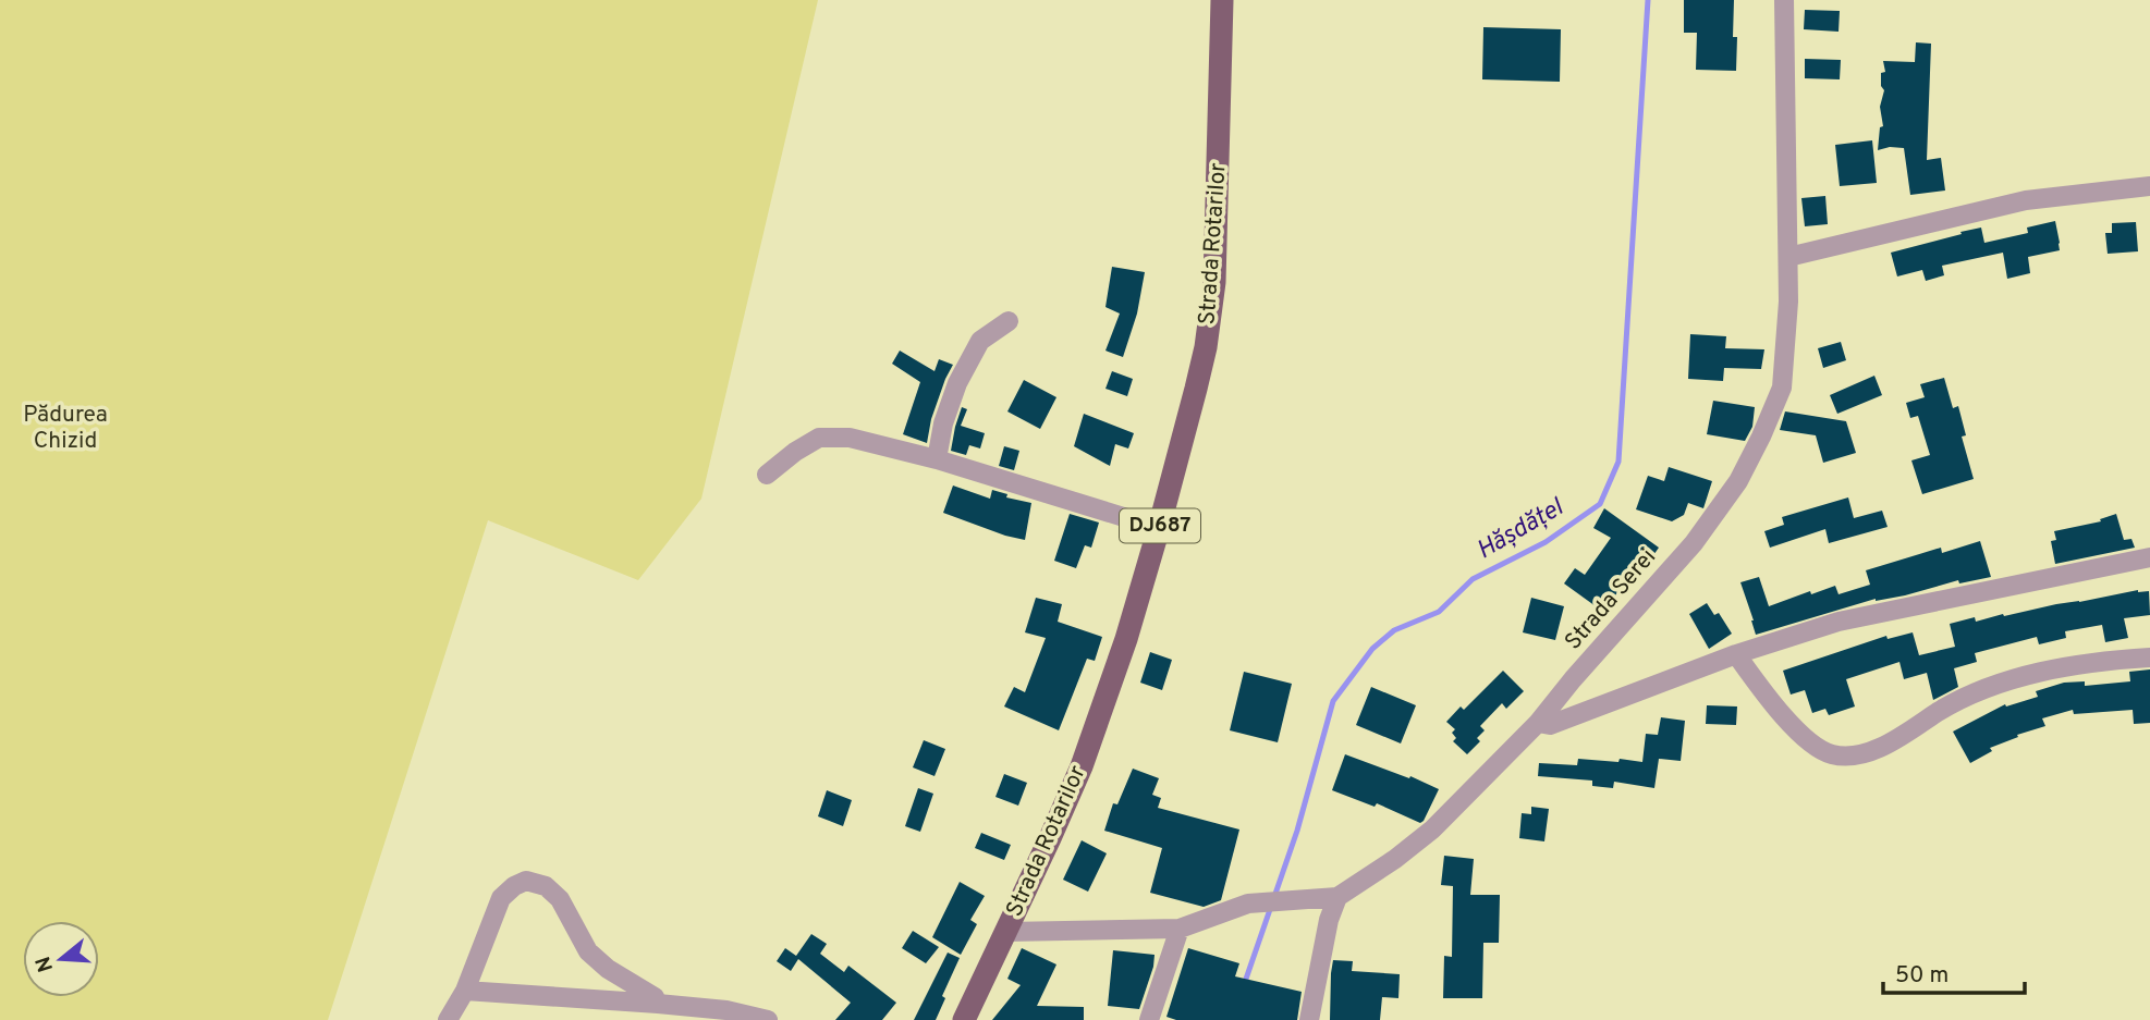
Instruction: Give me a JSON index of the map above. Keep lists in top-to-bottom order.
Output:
{
  "streets": {
    "main road": ["Strada Rotarilor", "DJ687"],
    "street": ["Strada Serei"]
  },
  "crossings": [
    ["Strada Rotarilor", "Strada Serei"]
  ],
  "water": ["Hășdățel"],
  "parks": ["Pădurea Chizid"],
  "scale_bar": "50 m",
  "north": "left"
}
